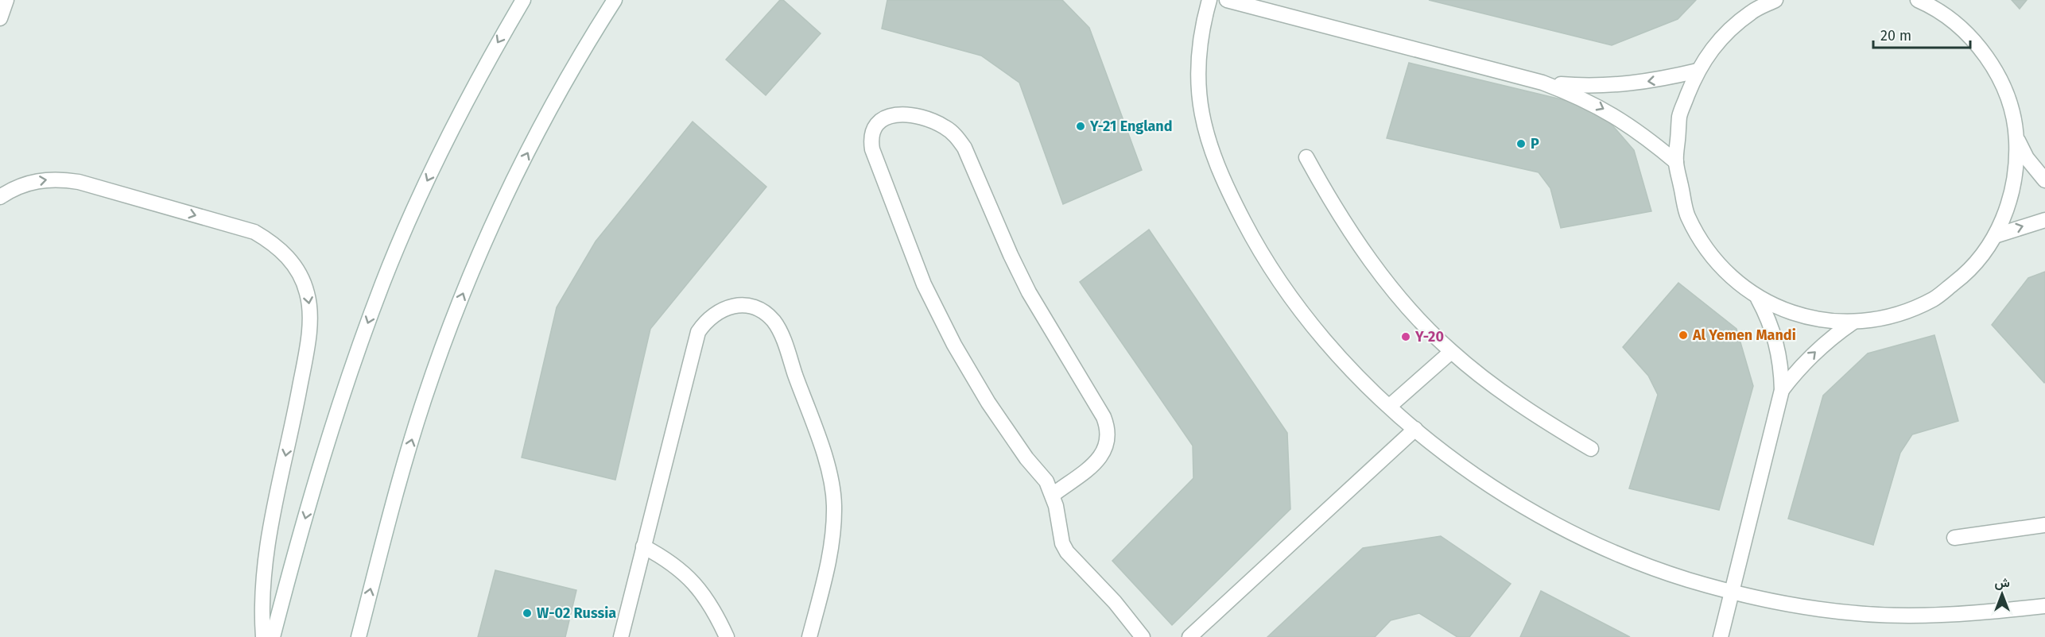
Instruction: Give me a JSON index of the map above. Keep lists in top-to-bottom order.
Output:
{
  "places": [
    "Y-21 England",
    "P",
    "Al Yemen Mandi",
    "Y-20",
    "W-02 Russia"
  ],
  "scale_bar": "20 m",
  "north": "top"
}
